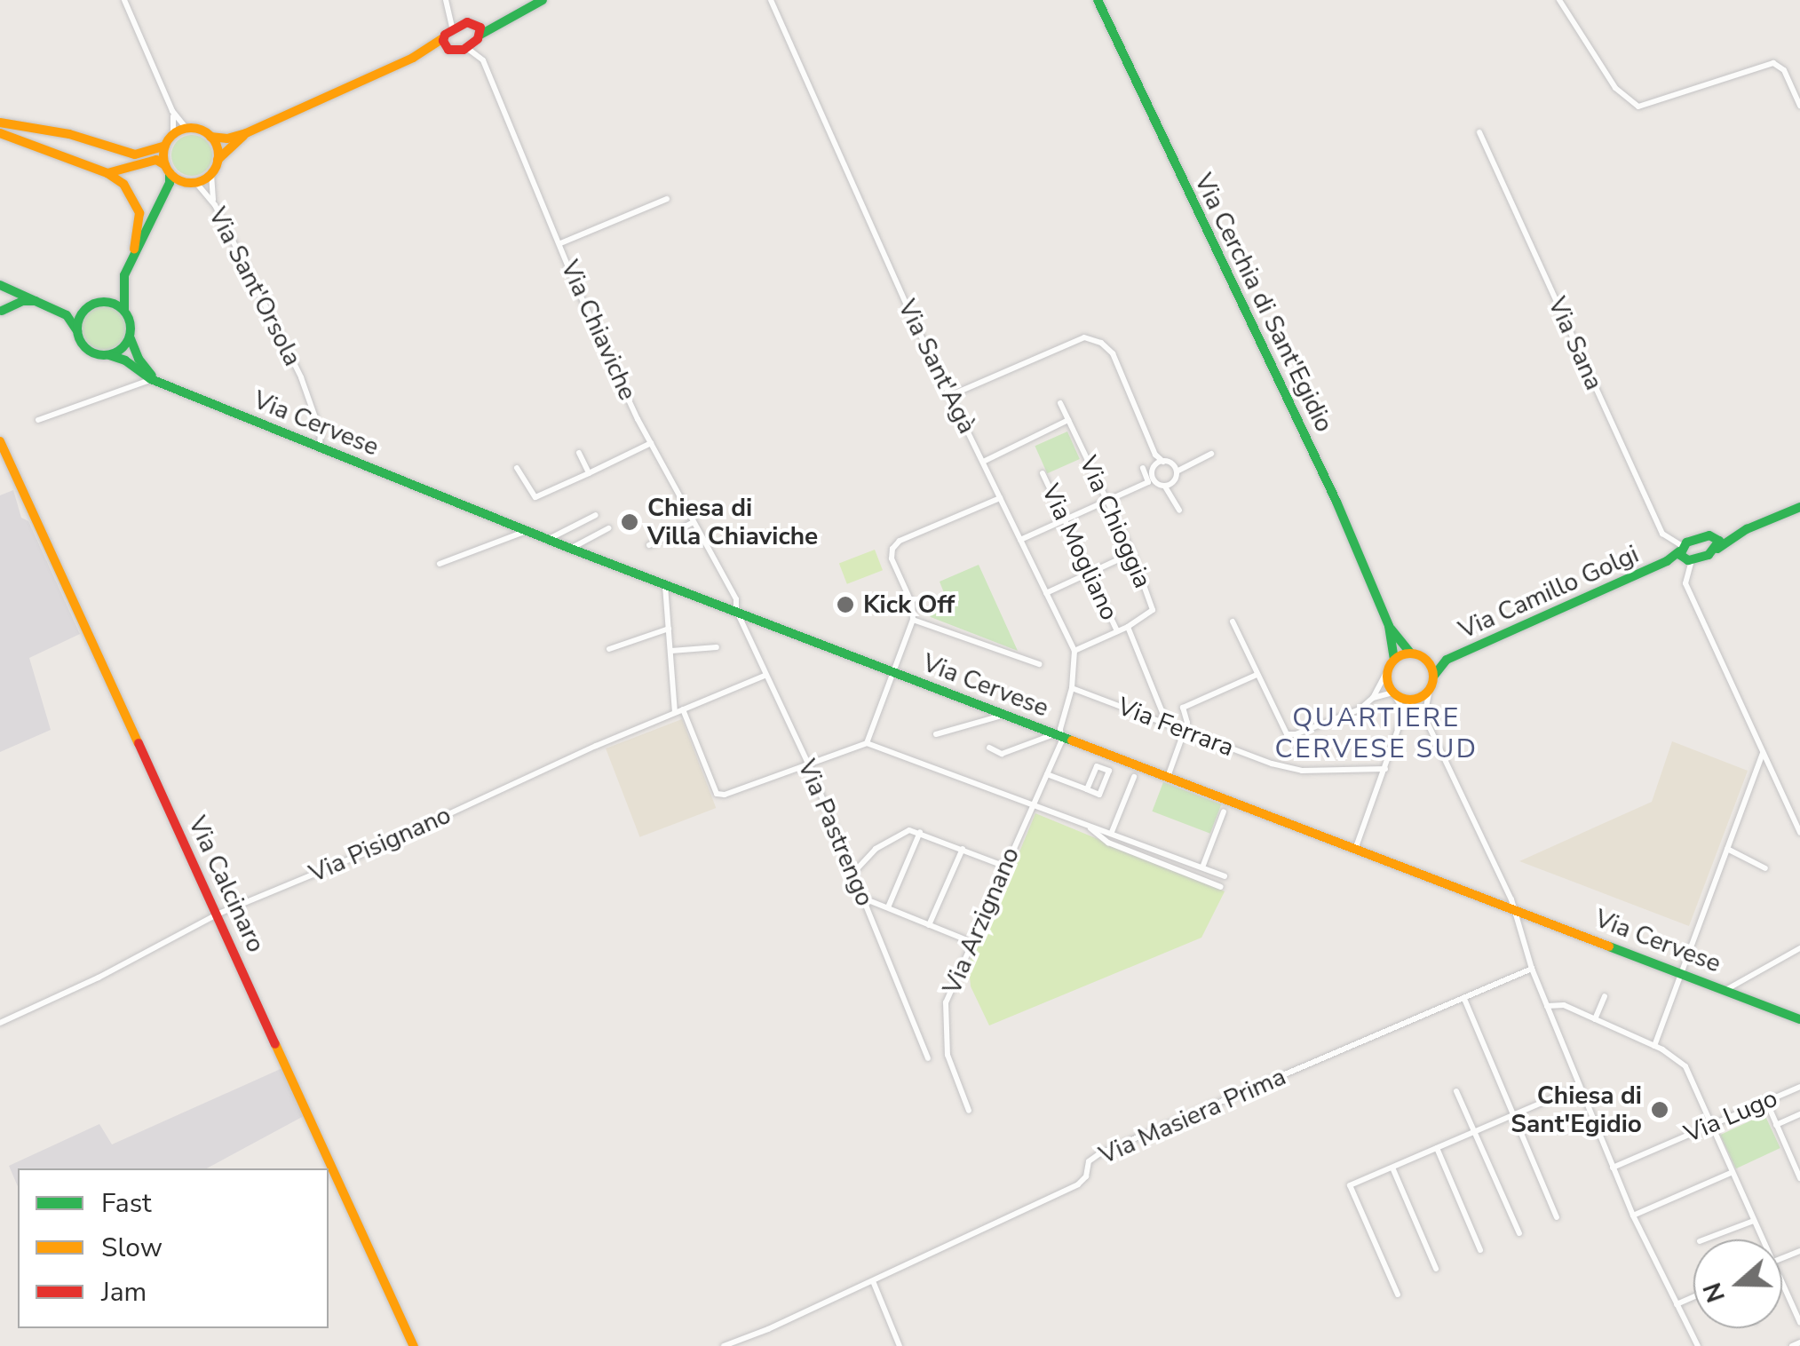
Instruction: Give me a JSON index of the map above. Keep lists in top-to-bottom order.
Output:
{
  "streets": {
    "main road": [
      "Via Cerchia di Sant'Egidio",
      "Via Cervese",
      "Via Camillo Golgi",
      "Via Calcinaro"
    ],
    "street": [
      "Via Sant'Orsola",
      "Via Chiaviche",
      "Via Sana",
      "Via Sant'Agà",
      "Via Chioggia",
      "Via Mogliano",
      "Via Ferrara",
      "Via Pastrengo",
      "Via Pisignano",
      "Via Arzignano",
      "Via Masiera Prima",
      "Via Lugo"
    ]
  },
  "crossings": [
    ["Via Sant'Orsola", "Via Cervese"],
    ["Via Chiaviche", "Via Cervese"],
    ["Via Chiaviche", "Via Pastrengo"],
    ["Via Sana", "Via Camillo Golgi"],
    ["Via Sant'Agà", "Via Cervese"],
    ["Via Sant'Agà", "Via Chioggia"],
    ["Via Sant'Agà", "Via Ferrara"],
    ["Via Sant'Agà", "Via Arzignano"],
    ["Via Cervese", "Via Pastrengo"],
    ["Via Cervese", "Via Arzignano"],
    ["Via Chioggia", "Via Mogliano"],
    ["Via Pastrengo", "Via Pisignano"],
    ["Via Pisignano", "Via Calcinaro"]
  ],
  "districts": ["QUARTIERE CERVESE SUD"],
  "places": ["Chiesa di Villa Chiaviche", "Kick Off", "Chiesa di Sant'Egidio"],
  "legend": ["Fast", "Slow", "Jam"],
  "north": "left"
}
